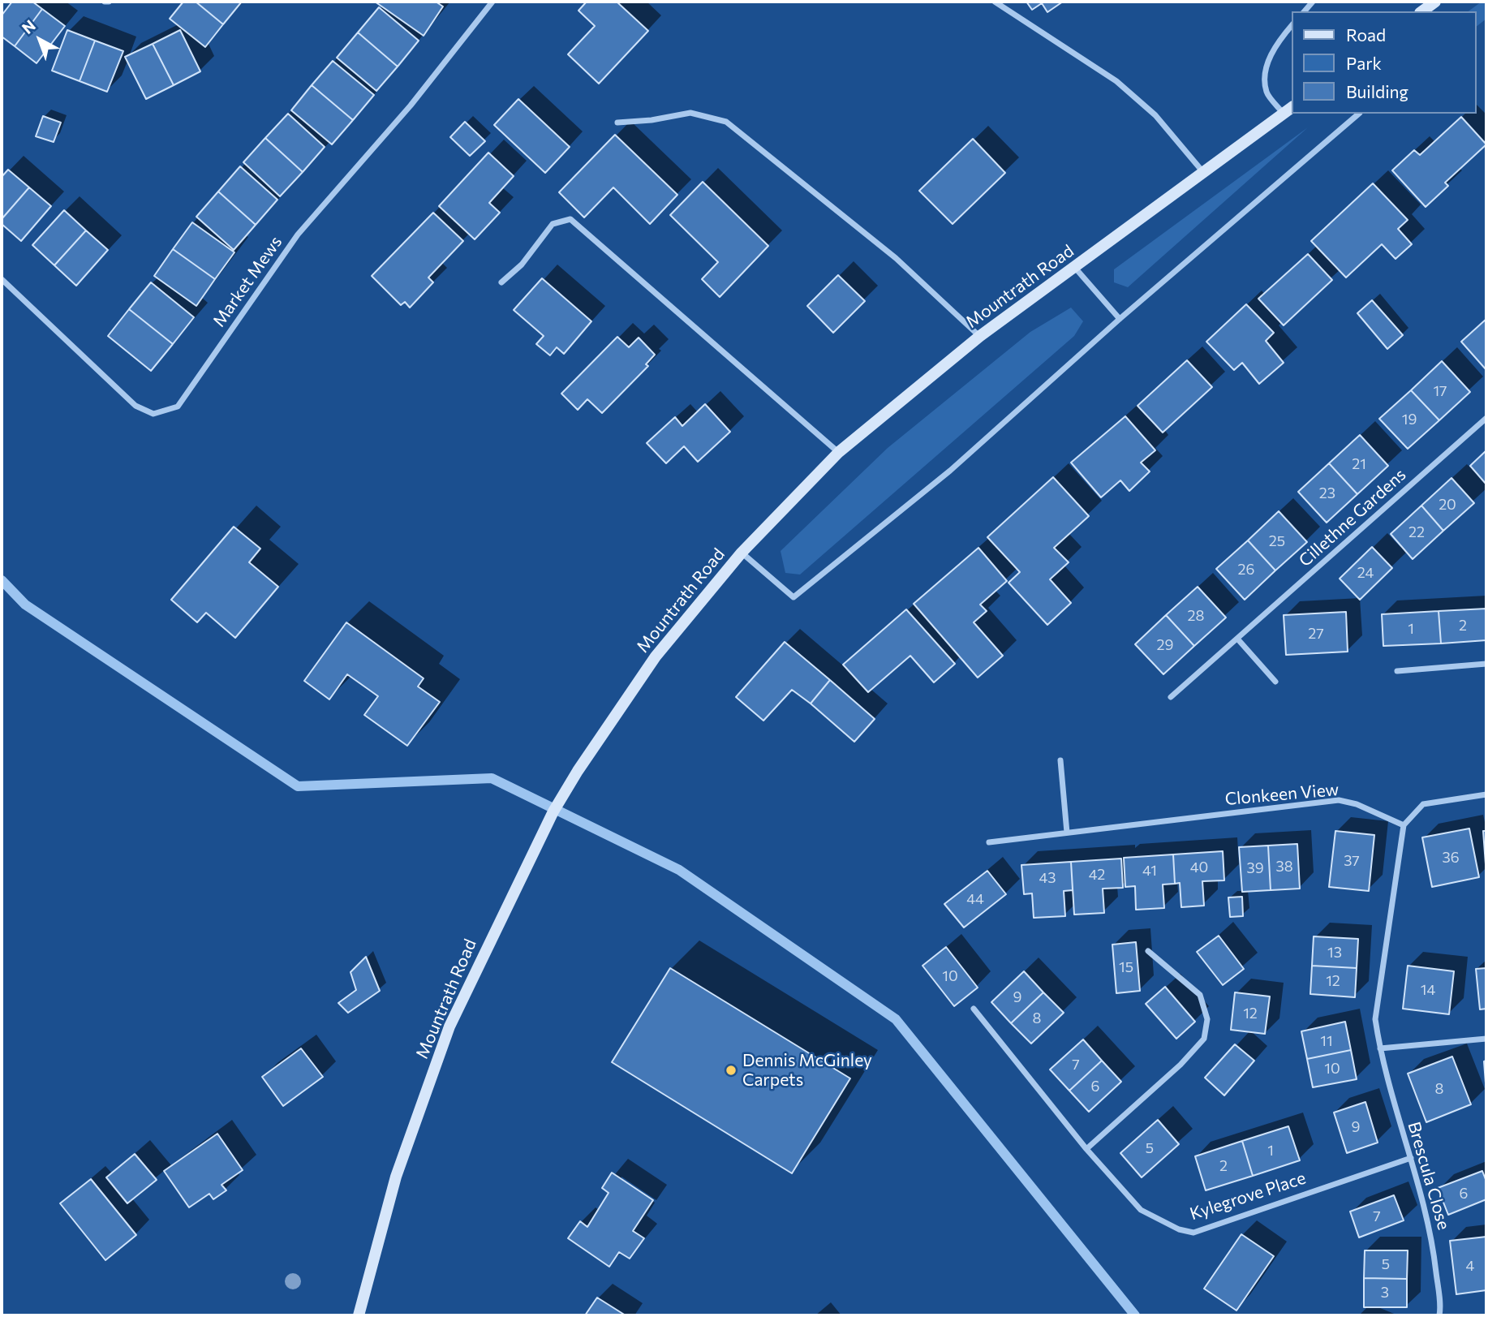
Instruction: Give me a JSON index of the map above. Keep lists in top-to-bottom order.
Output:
{
  "streets": {
    "main road": ["Mountrath Road"],
    "street": [
      "Market Mews",
      "Cillethne Gardens",
      "Clonkeen View",
      "Brescula Close",
      "Kylegrove Place"
    ]
  },
  "crossings": [
    ["Clonkeen View", "Brescula Close"],
    ["Brescula Close", "Kylegrove Place"]
  ],
  "places": ["Dennis McGinley Carpets"],
  "house_numbers": [
    "17",
    "19",
    "21",
    "23",
    "20",
    "22",
    "25",
    "26",
    "24",
    "28",
    "2",
    "1",
    "27",
    "29",
    "36",
    "37",
    "38",
    "40",
    "39",
    "41",
    "42",
    "43",
    "44",
    "13",
    "15",
    "10",
    "12",
    "14",
    "9",
    "12",
    "8",
    "11",
    "7",
    "10",
    "6",
    "8",
    "9",
    "5",
    "1",
    "2",
    "6",
    "7",
    "5",
    "4",
    "3"
  ],
  "legend": ["Road", "Park", "Building"],
  "north": "top left"
}
